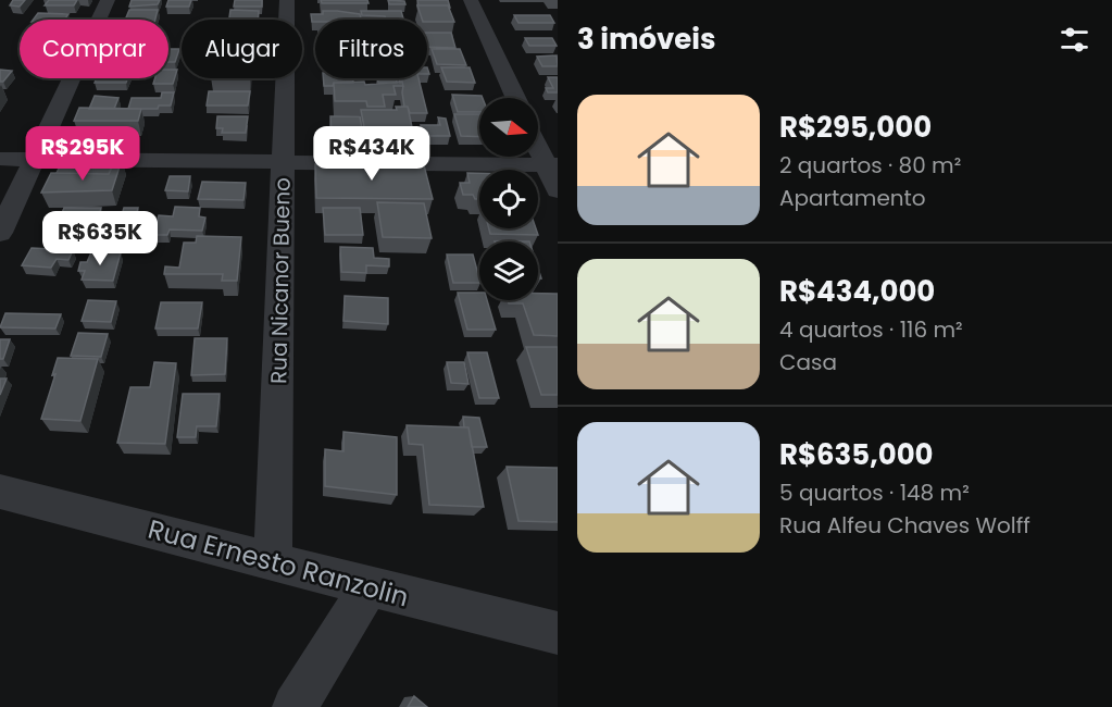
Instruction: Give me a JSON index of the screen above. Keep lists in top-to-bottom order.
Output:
{
  "streets": {
    "street": ["Rua Nicanor Bueno", "Rua Ernesto Ranzolin"]
  },
  "crossings": [
    ["Rua Nicanor Bueno", "Rua Ernesto Ranzolin"]
  ],
  "north": "right",
  "page": {
    "heading": "3 imóveis",
    "chip": ["Comprar", "Alugar", "Filtros"],
    "list": [
      {
        "name": "R$295,000",
        "note": "2 quartos · 80 m² · Apartamento"
      },
      {
        "name": "R$434,000",
        "note": "4 quartos · 116 m² · Casa"
      },
      {
        "name": "R$635,000",
        "note": "5 quartos · 148 m² · Rua Alfeu Chaves Wolff"
      }
    ],
    "price": ["R$295K", "R$434K", "R$635K"]
  }
}
